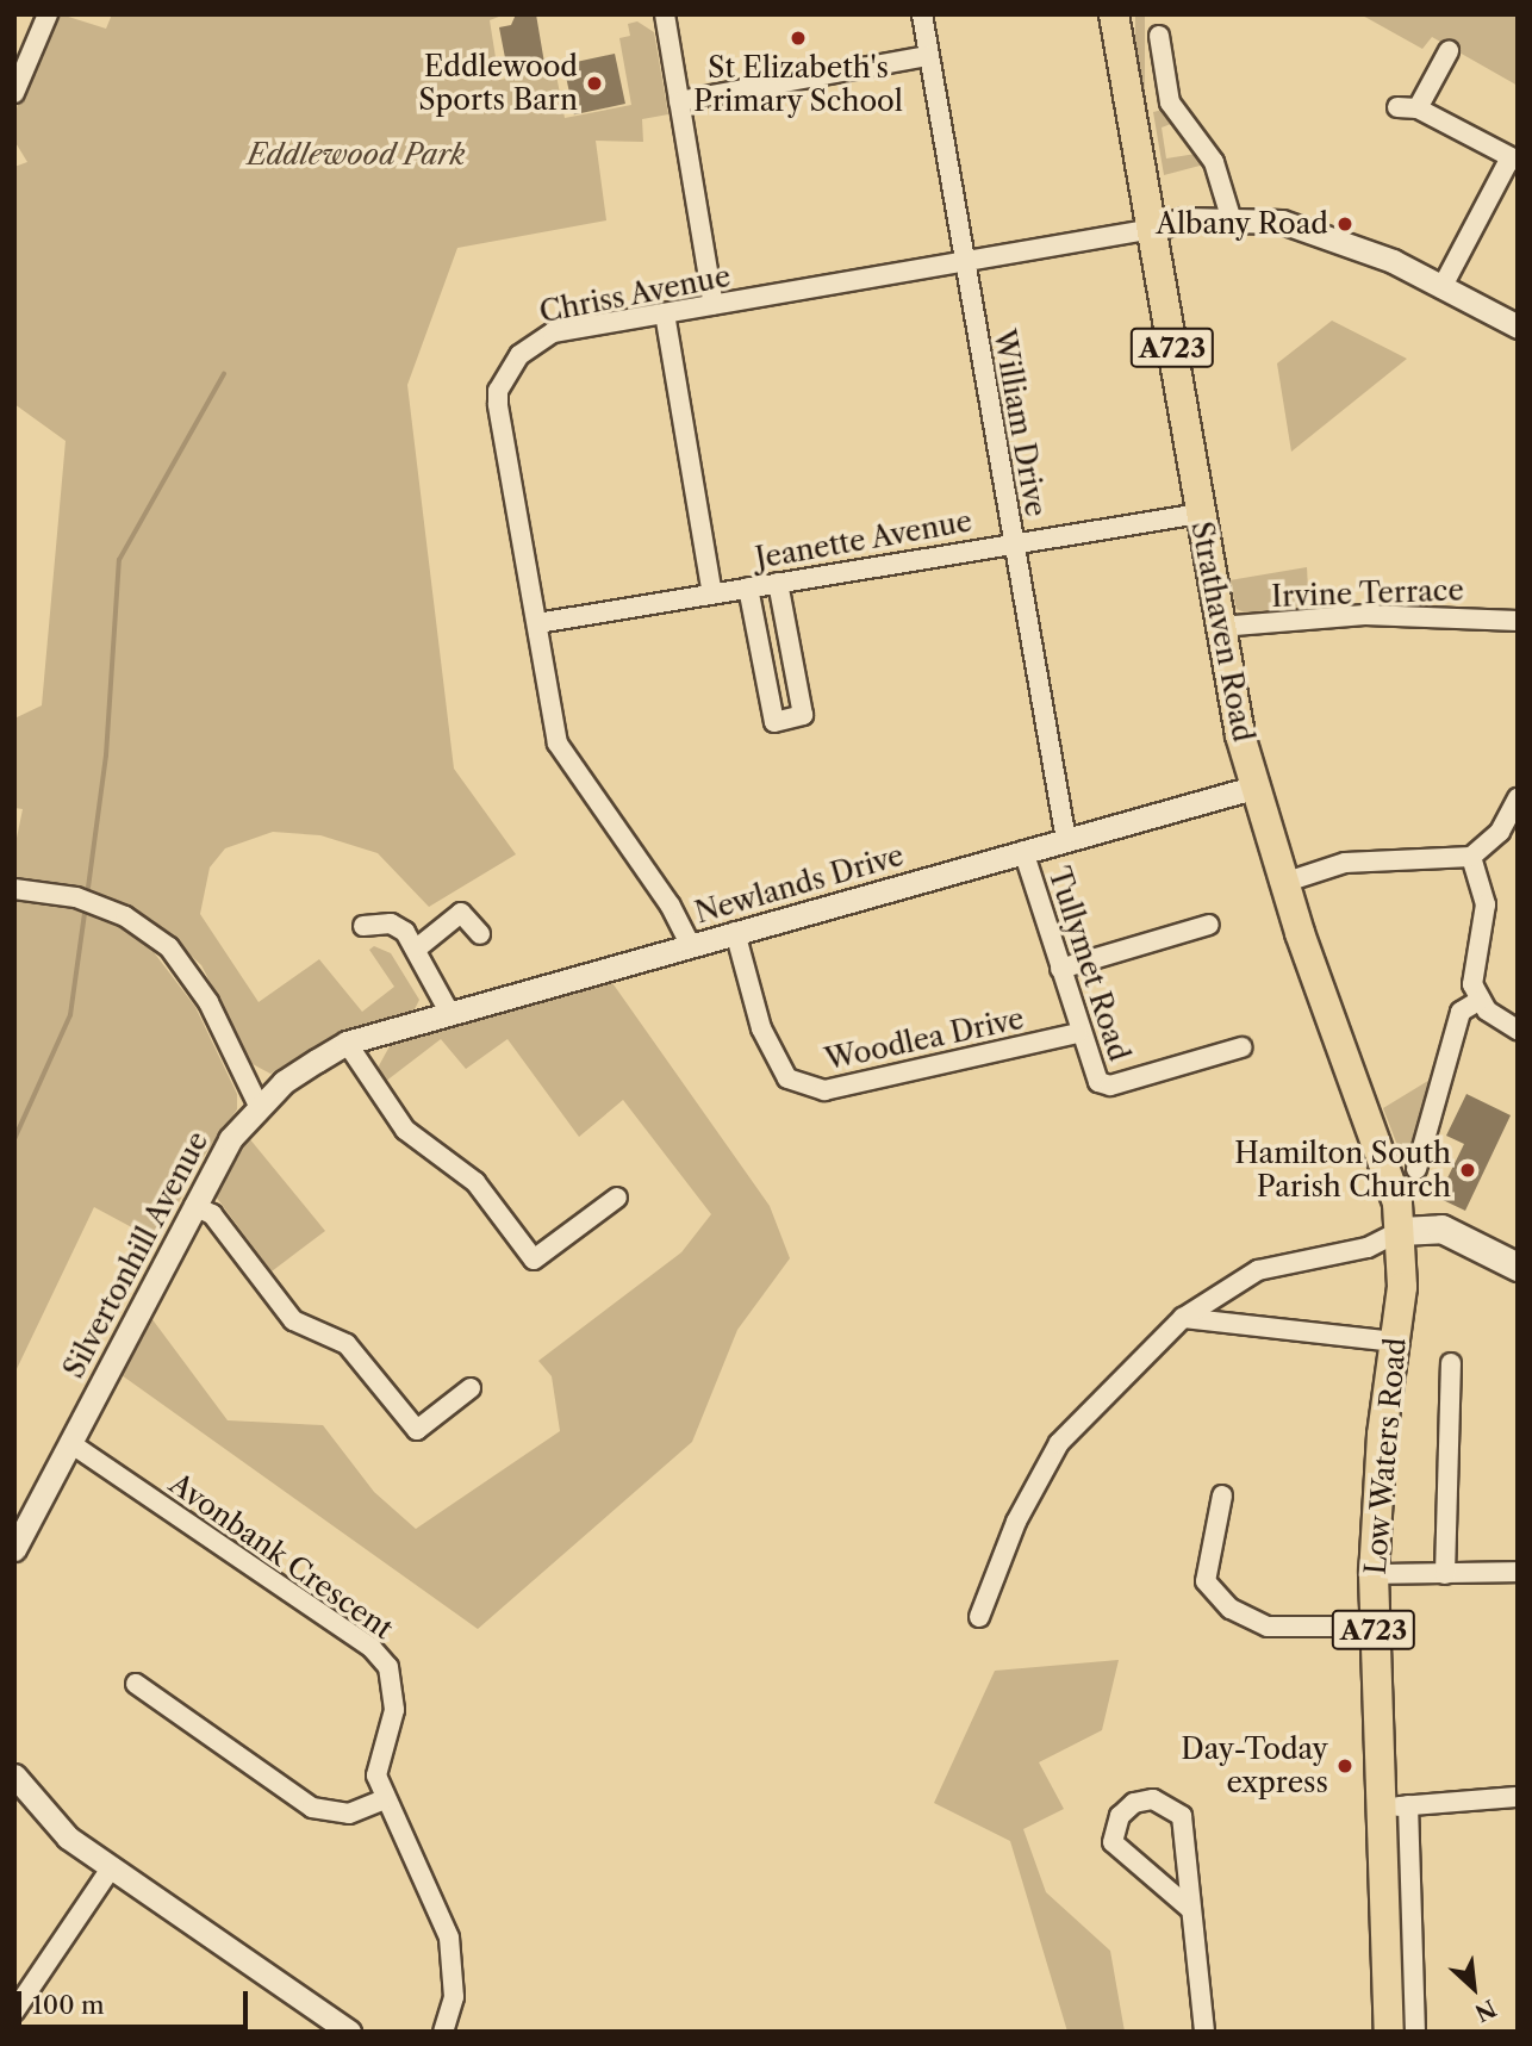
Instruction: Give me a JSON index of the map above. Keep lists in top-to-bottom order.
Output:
{
  "streets": {
    "main road": ["A723", "Strathaven Road", "Low Waters Road"],
    "street": [
      "Chriss Avenue",
      "William Drive",
      "Jeanette Avenue",
      "Irvine Terrace",
      "Newlands Drive",
      "Tullymet Road",
      "Woodlea Drive",
      "Silvertonhill Avenue",
      "Avonbank Crescent"
    ]
  },
  "crossings": [
    ["Chriss Avenue", "William Drive"],
    ["Chriss Avenue", "Jeanette Avenue"],
    ["Chriss Avenue", "Strathaven Road"],
    ["Chriss Avenue", "Newlands Drive"],
    ["William Drive", "Jeanette Avenue"],
    ["William Drive", "Newlands Drive"],
    ["Jeanette Avenue", "Strathaven Road"],
    ["Irvine Terrace", "Strathaven Road"],
    ["Strathaven Road", "Newlands Drive"],
    ["Strathaven Road", "Low Waters Road"],
    ["Newlands Drive", "Tullymet Road"],
    ["Newlands Drive", "Woodlea Drive"],
    ["Newlands Drive", "Silvertonhill Avenue"],
    ["Tullymet Road", "Woodlea Drive"],
    ["Silvertonhill Avenue", "Avonbank Crescent"]
  ],
  "parks": ["Eddlewood Park"],
  "places": [
    "St Elizabeth's Primary School",
    "Eddlewood Sports Barn",
    "Albany Road",
    "Hamilton South Parish Church",
    "Day-Today express"
  ],
  "scale_bar": "100 m",
  "north": "bottom right"
}
